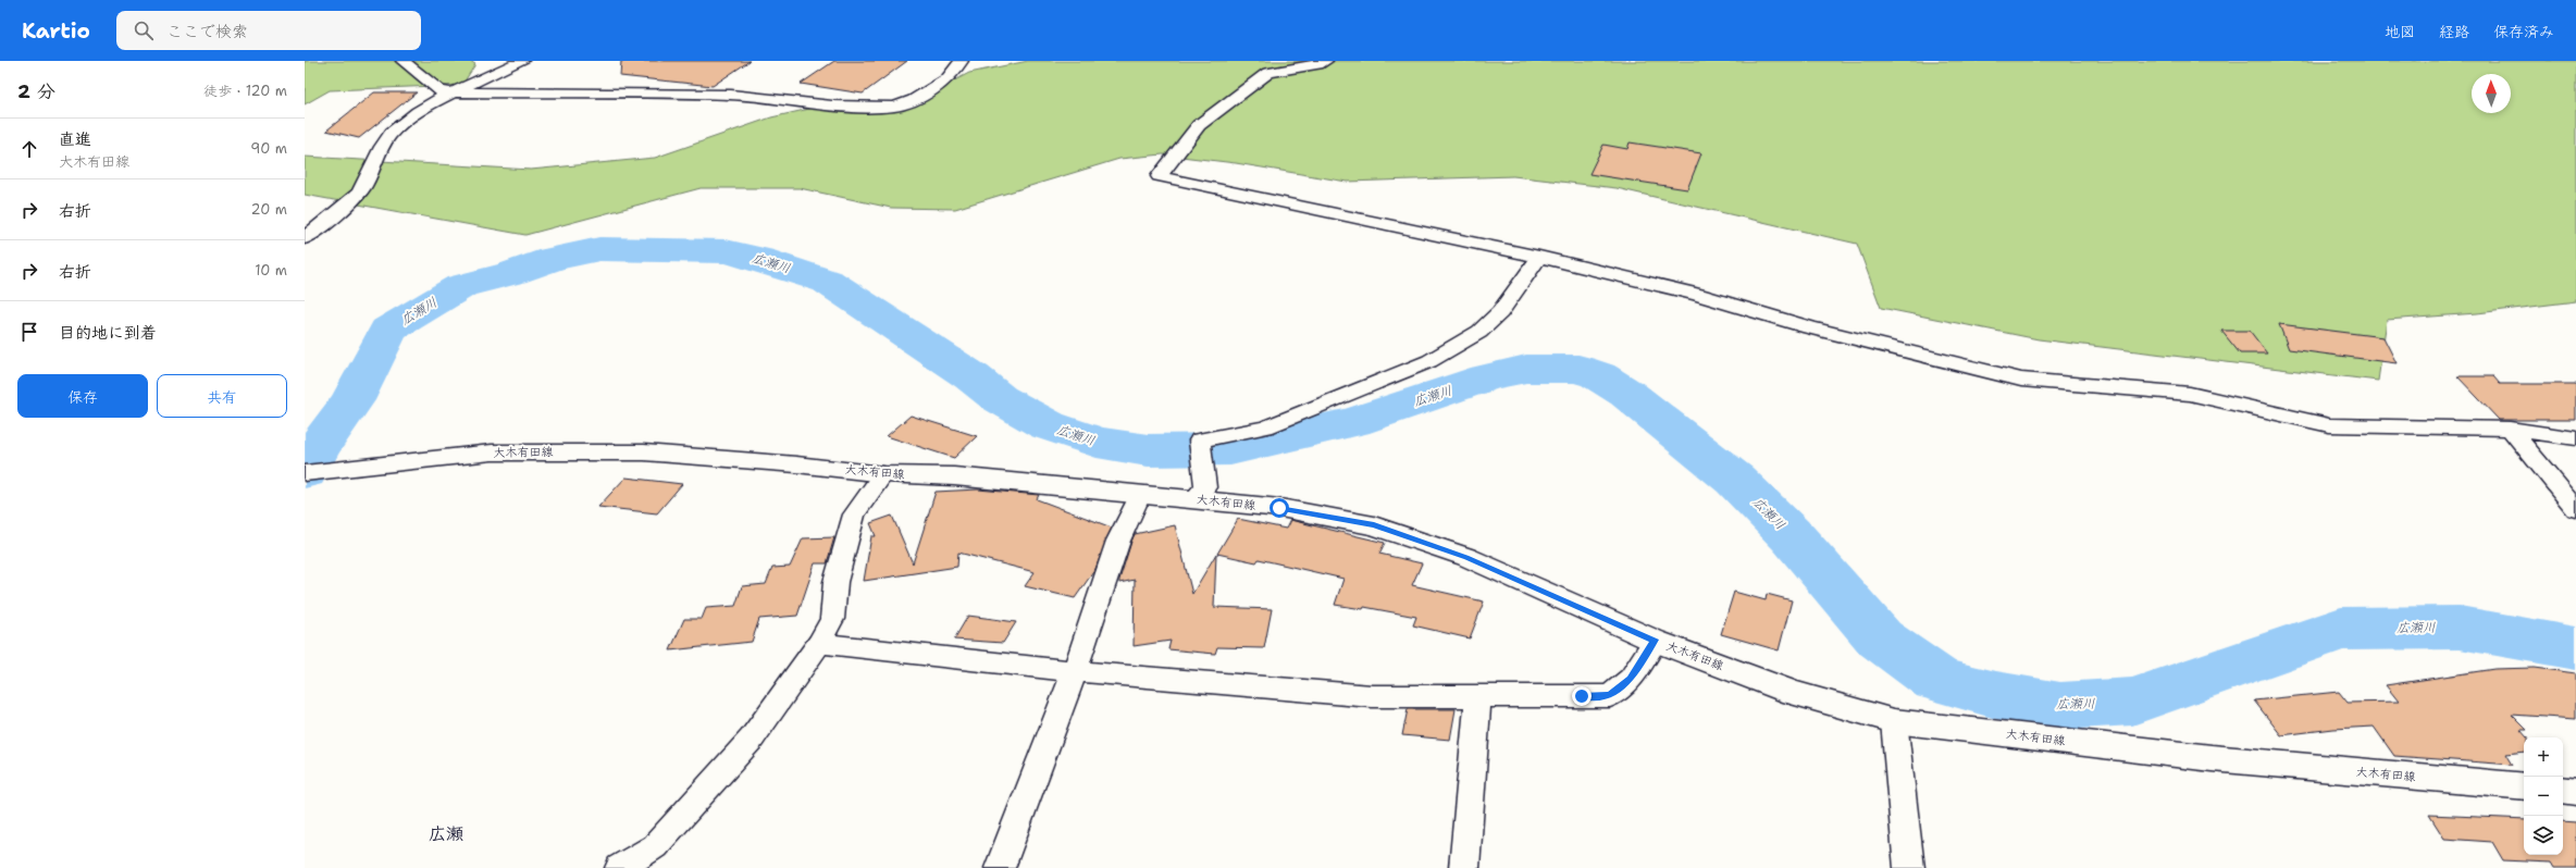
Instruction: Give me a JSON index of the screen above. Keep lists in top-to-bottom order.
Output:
{
  "streets": {
    "main road": ["大木有田線"]
  },
  "districts": ["広瀬"],
  "water": ["広瀬川"],
  "north": "top",
  "page": {
    "header": "Kartio",
    "search": "ここで検索",
    "nav": ["地図", "経路", "保存済み"],
    "heading": ["2 分", "徒歩 · 120 m"],
    "list": [
      ["直進", "大木有田線", "90 m"],
      ["右折", "20 m"],
      ["右折", "10 m"],
      "目的地に到着"
    ],
    "buttons": ["保存", "共有"],
    "map_buttons": ["+", "−"]
  }
}
